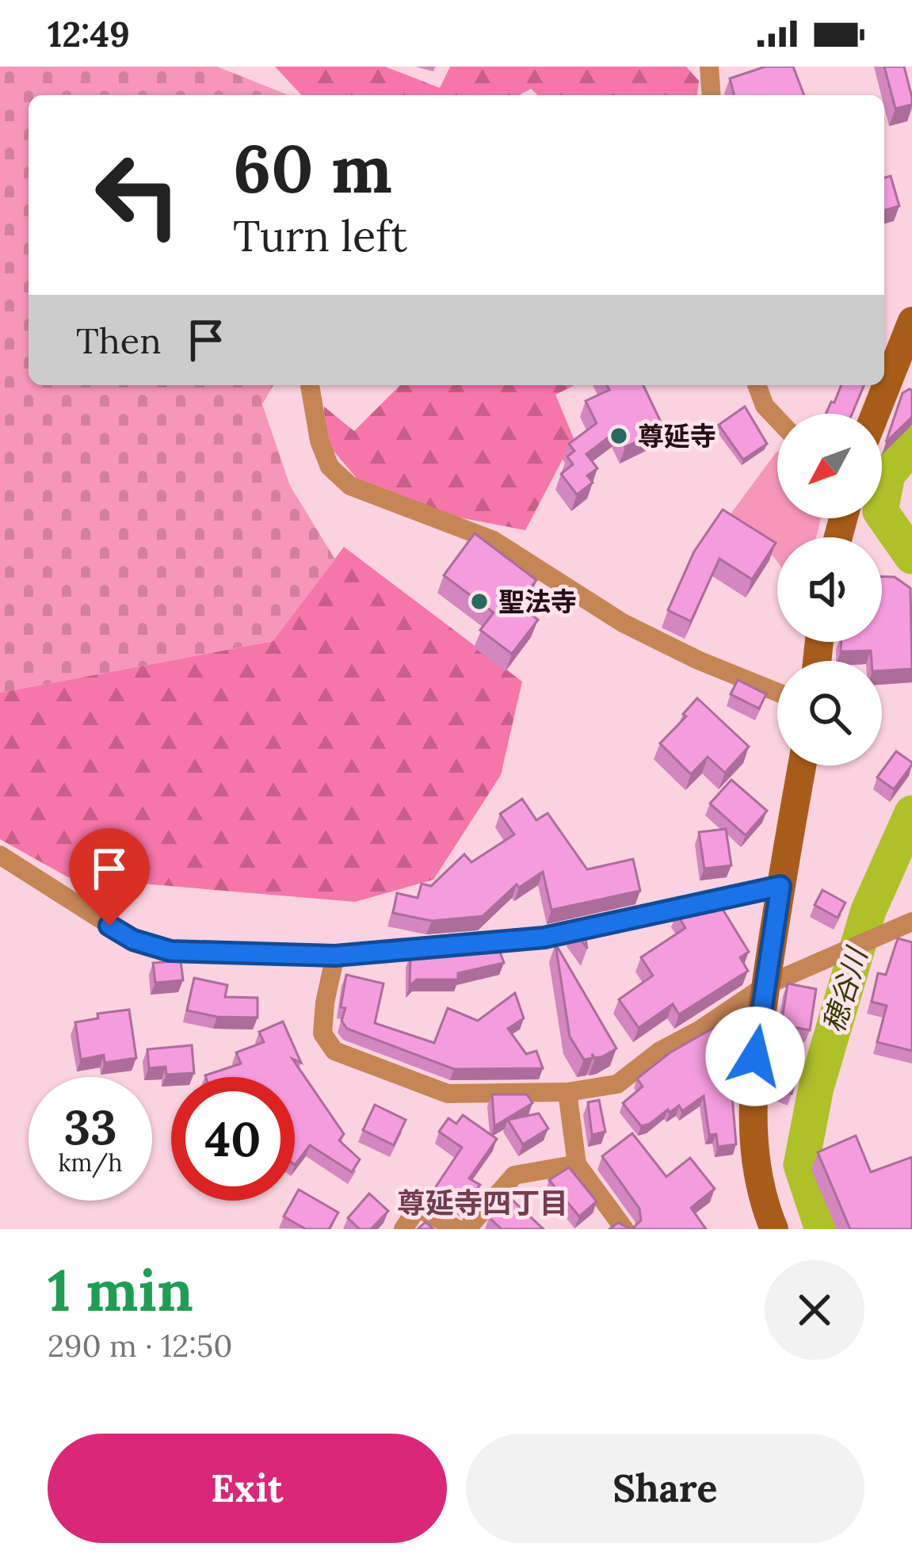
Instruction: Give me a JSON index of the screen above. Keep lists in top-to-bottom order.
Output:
{
  "districts": ["尊延寺四丁目"],
  "water": ["穂谷川"],
  "places": ["尊延寺", "聖法寺"],
  "north": "bottom left",
  "page": {
    "status": "12:49",
    "turn": ["60 m", "Turn left"],
    "then": "Then",
    "speed": "33 km/h",
    "limit": "40",
    "heading": ["1 min", "290 m · 12:50"],
    "buttons": ["Exit", "Share"]
  }
}
